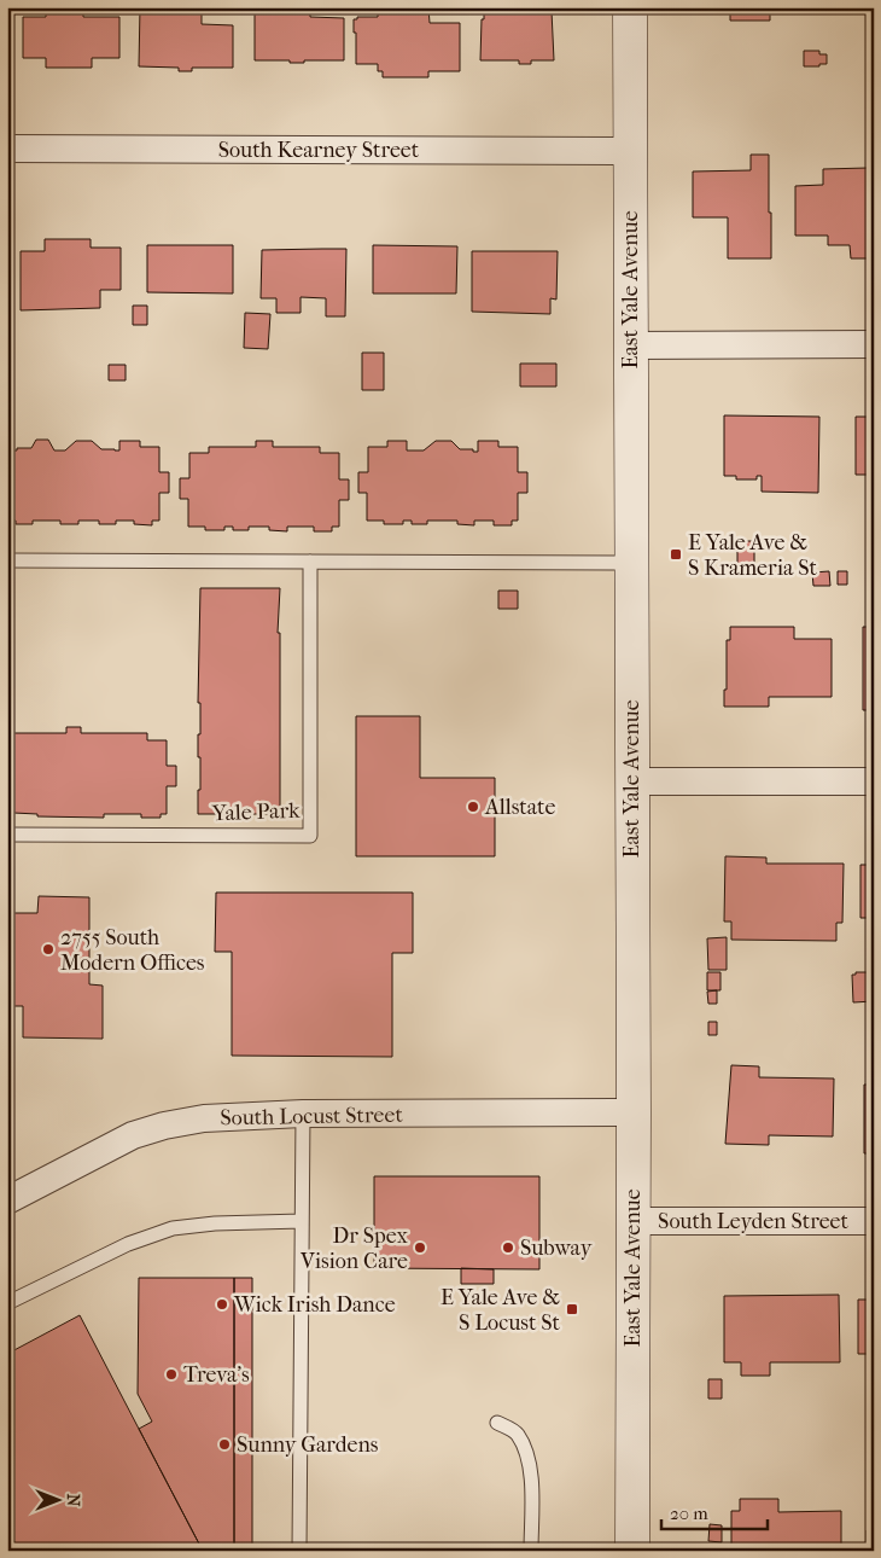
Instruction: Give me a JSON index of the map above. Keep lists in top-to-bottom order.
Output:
{
  "streets": {
    "main road": ["East Yale Avenue"],
    "street": ["South Kearney Street", "South Locust Street", "South Leyden Street"],
    "lane": ["Yale Park"]
  },
  "crossings": [
    ["South Kearney Street", "East Yale Avenue"],
    ["East Yale Avenue", "South Locust Street"],
    ["East Yale Avenue", "South Leyden Street"]
  ],
  "places": {
    "transit": ["E Yale Ave & S Krameria St", "E Yale Ave & S Locust St"],
    "other": [
      "Allstate",
      "2755 South Modern Offices",
      "Dr Spex Vision Care",
      "Subway",
      "Wick Irish Dance",
      "Treva's",
      "Sunny Gardens"
    ]
  },
  "scale_bar": "20 m",
  "north": "right"
}
